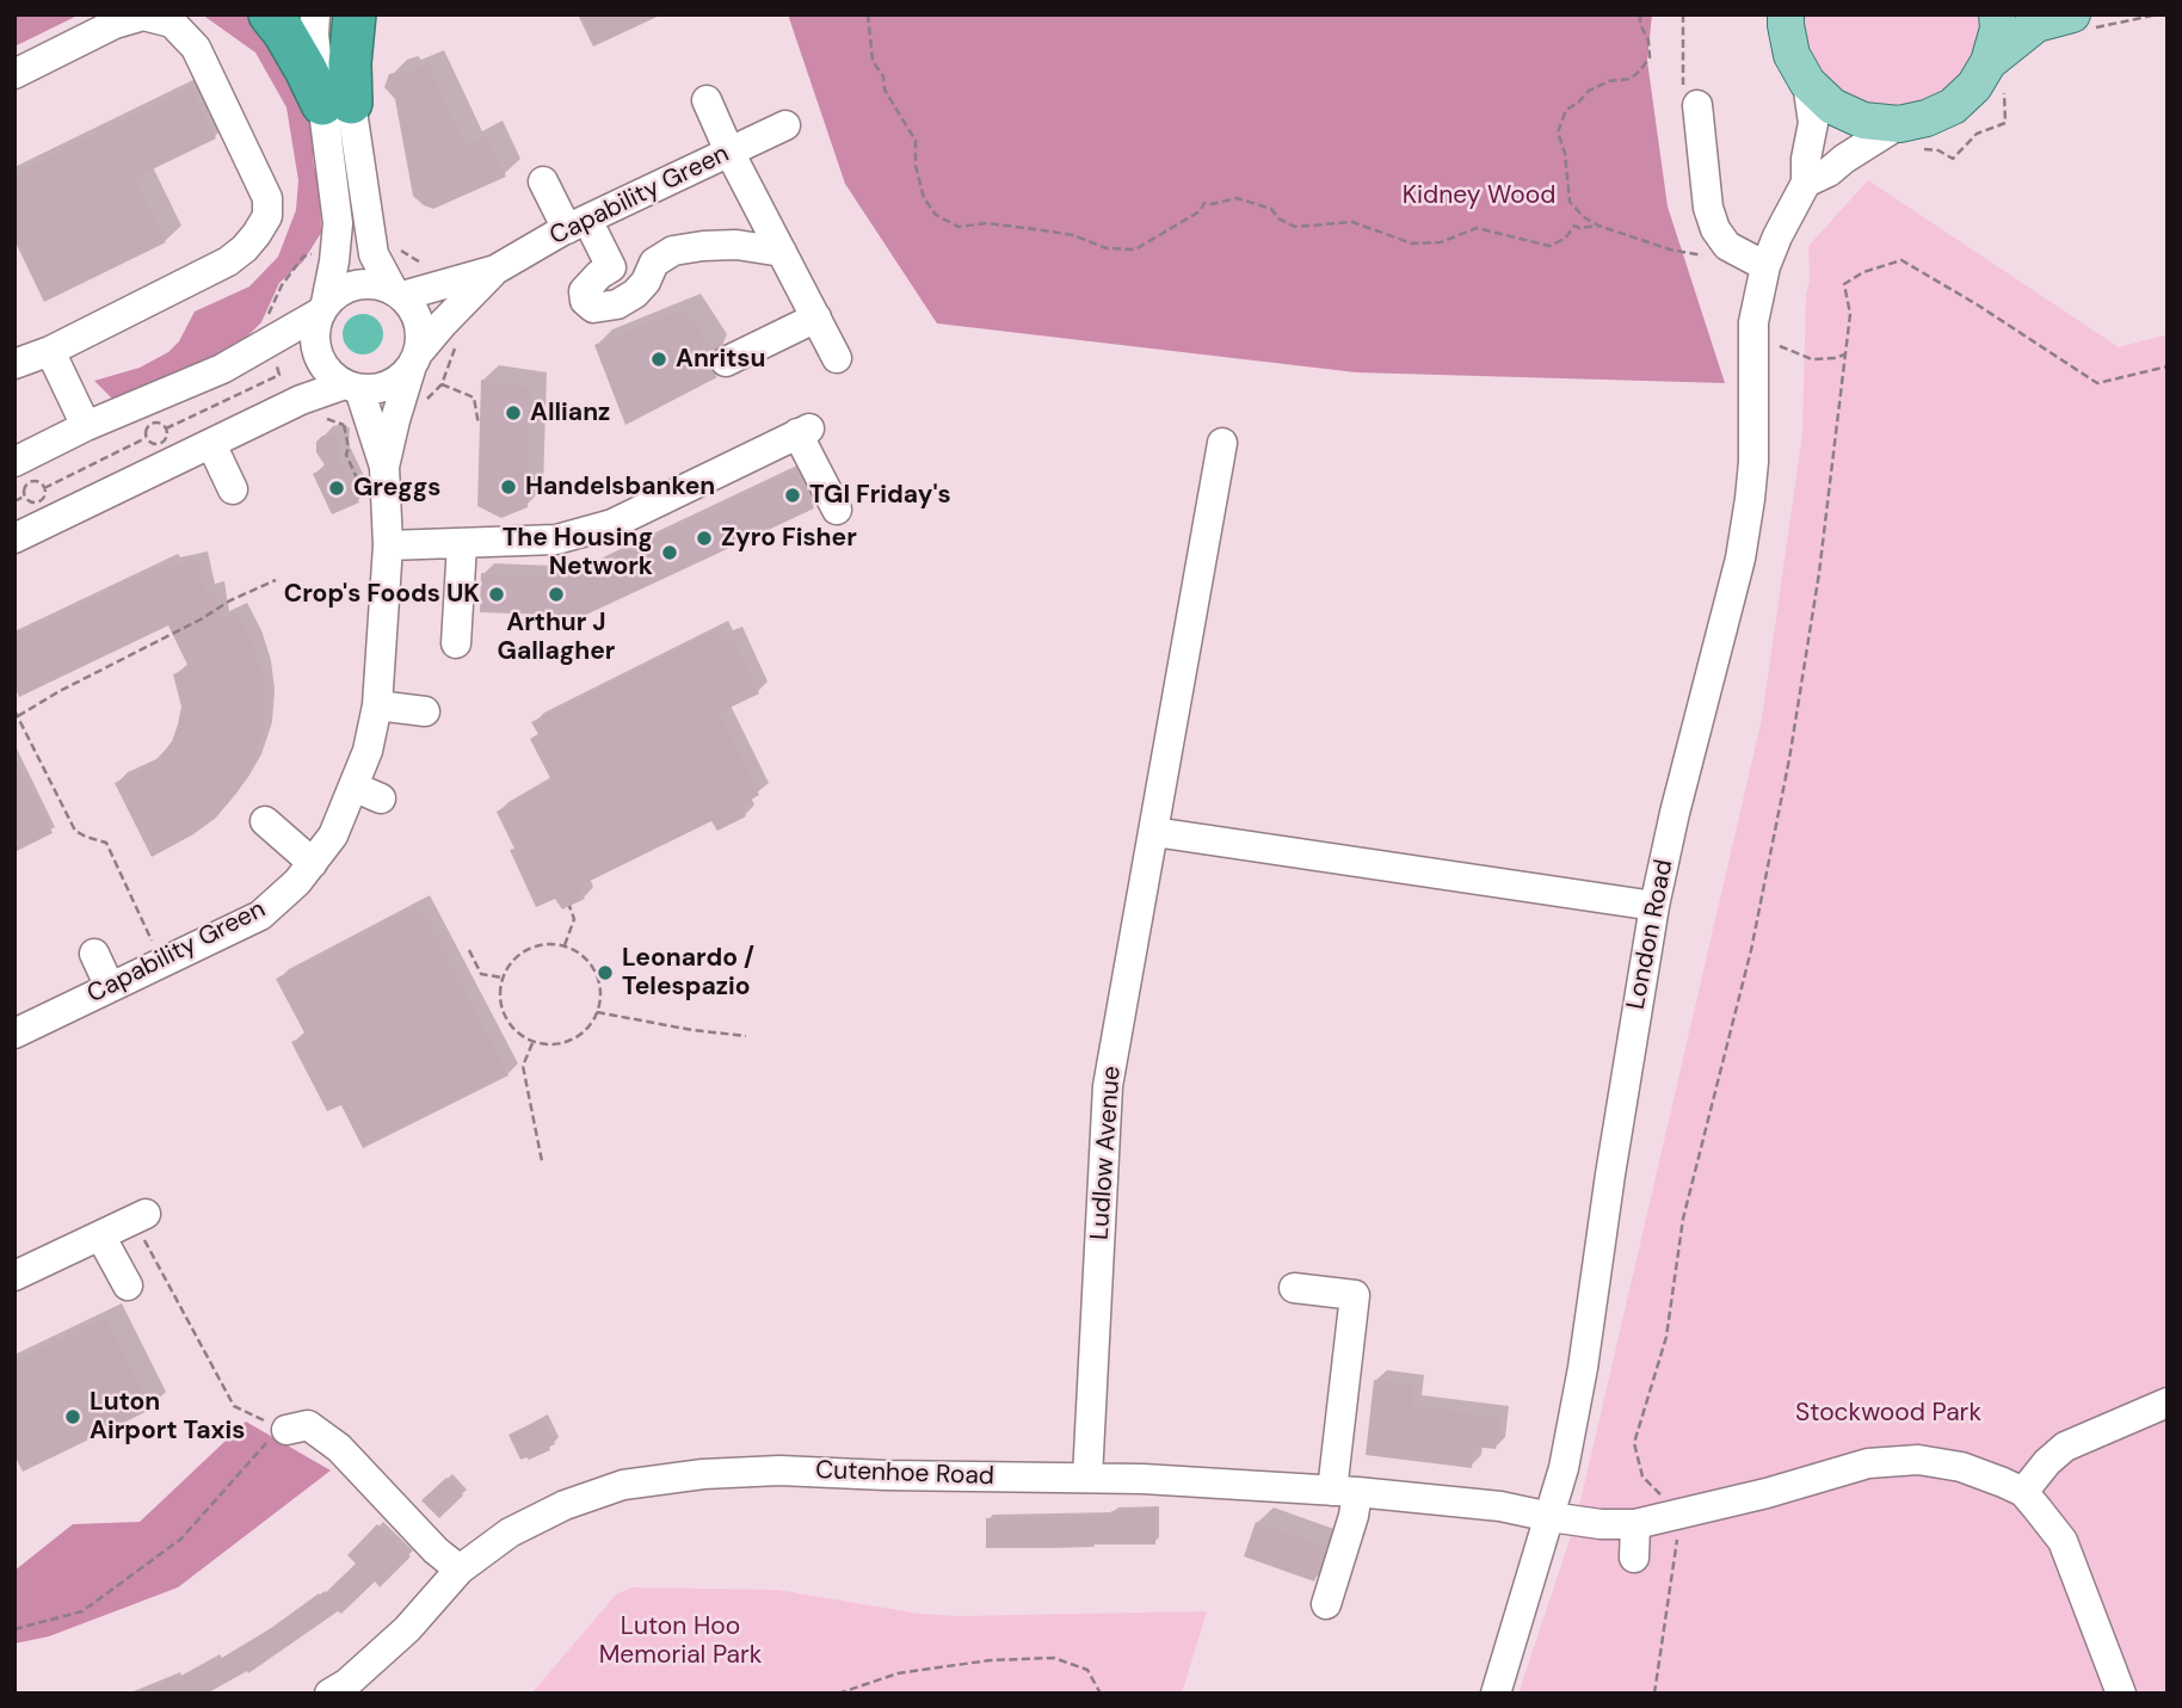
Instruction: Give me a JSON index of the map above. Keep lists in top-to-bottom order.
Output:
{
  "streets": {
    "street": [
      "Capability Green",
      "London Road",
      "Ludlow Avenue",
      "Cutenhoe Road"
    ]
  },
  "crossings": [
    ["London Road", "Cutenhoe Road"],
    ["Ludlow Avenue", "Cutenhoe Road"]
  ],
  "parks": ["Kidney Wood", "Stockwood Park", "Luton Hoo Memorial Park"],
  "places": [
    "Anritsu",
    "Allianz",
    "Handelsbanken",
    "Greggs",
    "TGI Friday's",
    "Zyro Fisher",
    "The Housing Network",
    "Crop's Foods UK",
    "Arthur J Gallagher",
    "Leonardo / Telespazio",
    "Luton Airport Taxis"
  ]
}
